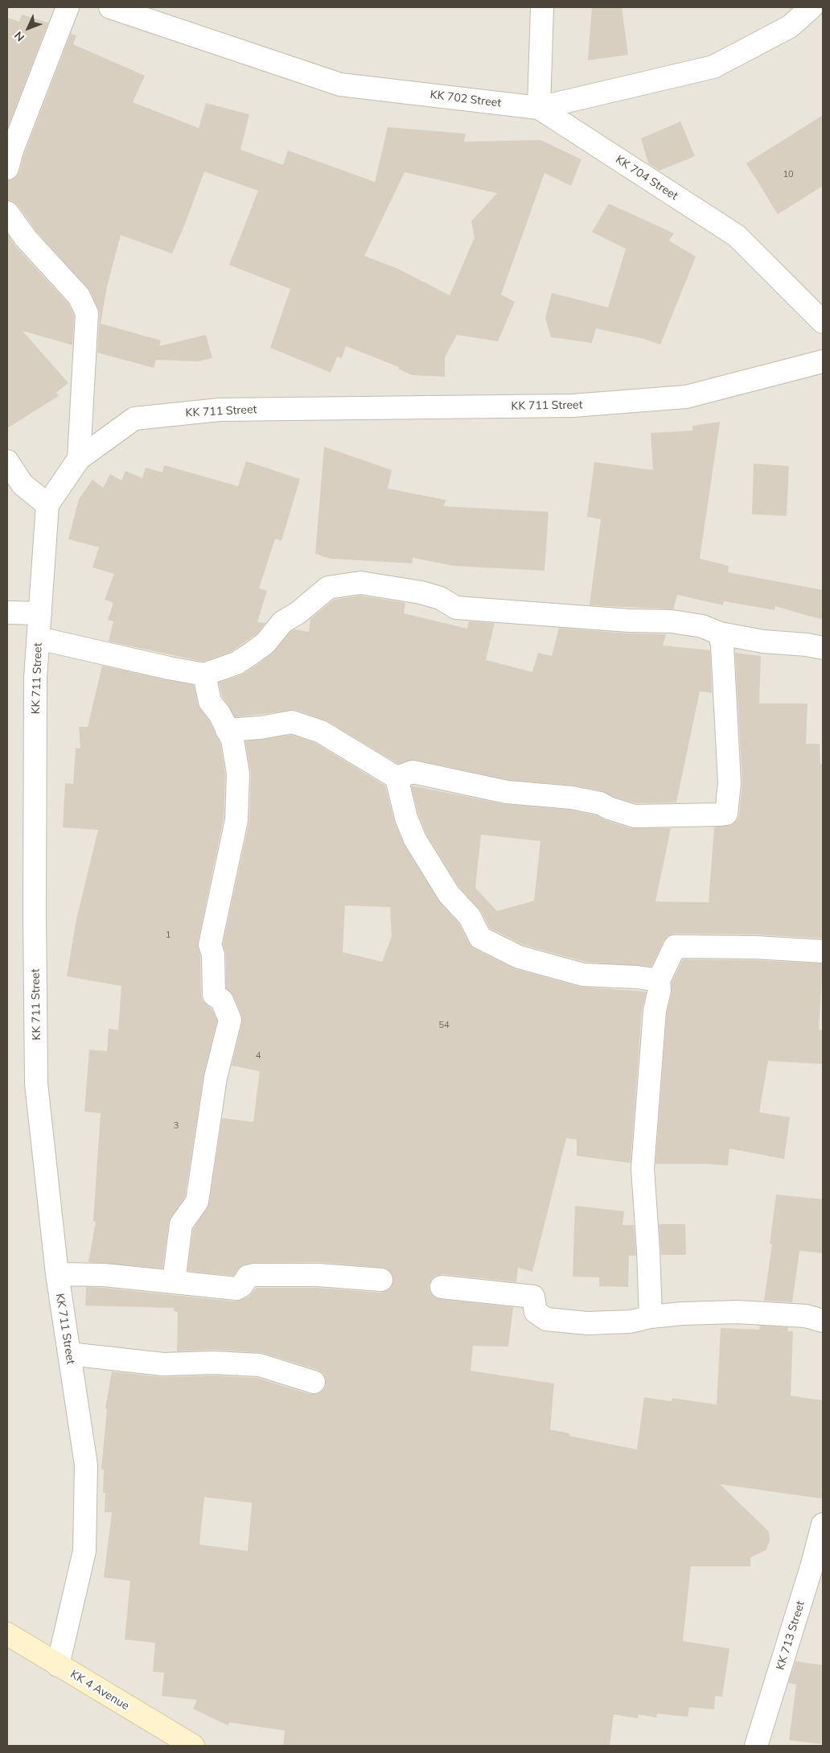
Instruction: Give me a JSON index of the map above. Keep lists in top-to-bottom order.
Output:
{
  "streets": {
    "main road": ["KK 4 Avenue"],
    "street": [
      "KK 702 Street",
      "KK 704 Street",
      "KK 711 Street",
      "KK 713 Street"
    ]
  },
  "crossings": [
    ["KK 702 Street", "KK 704 Street"],
    ["KK 711 Street", "KK 4 Avenue"]
  ],
  "house_numbers": [
    "10",
    "1",
    "54",
    "4",
    "3"
  ],
  "north": "bottom left"
}
